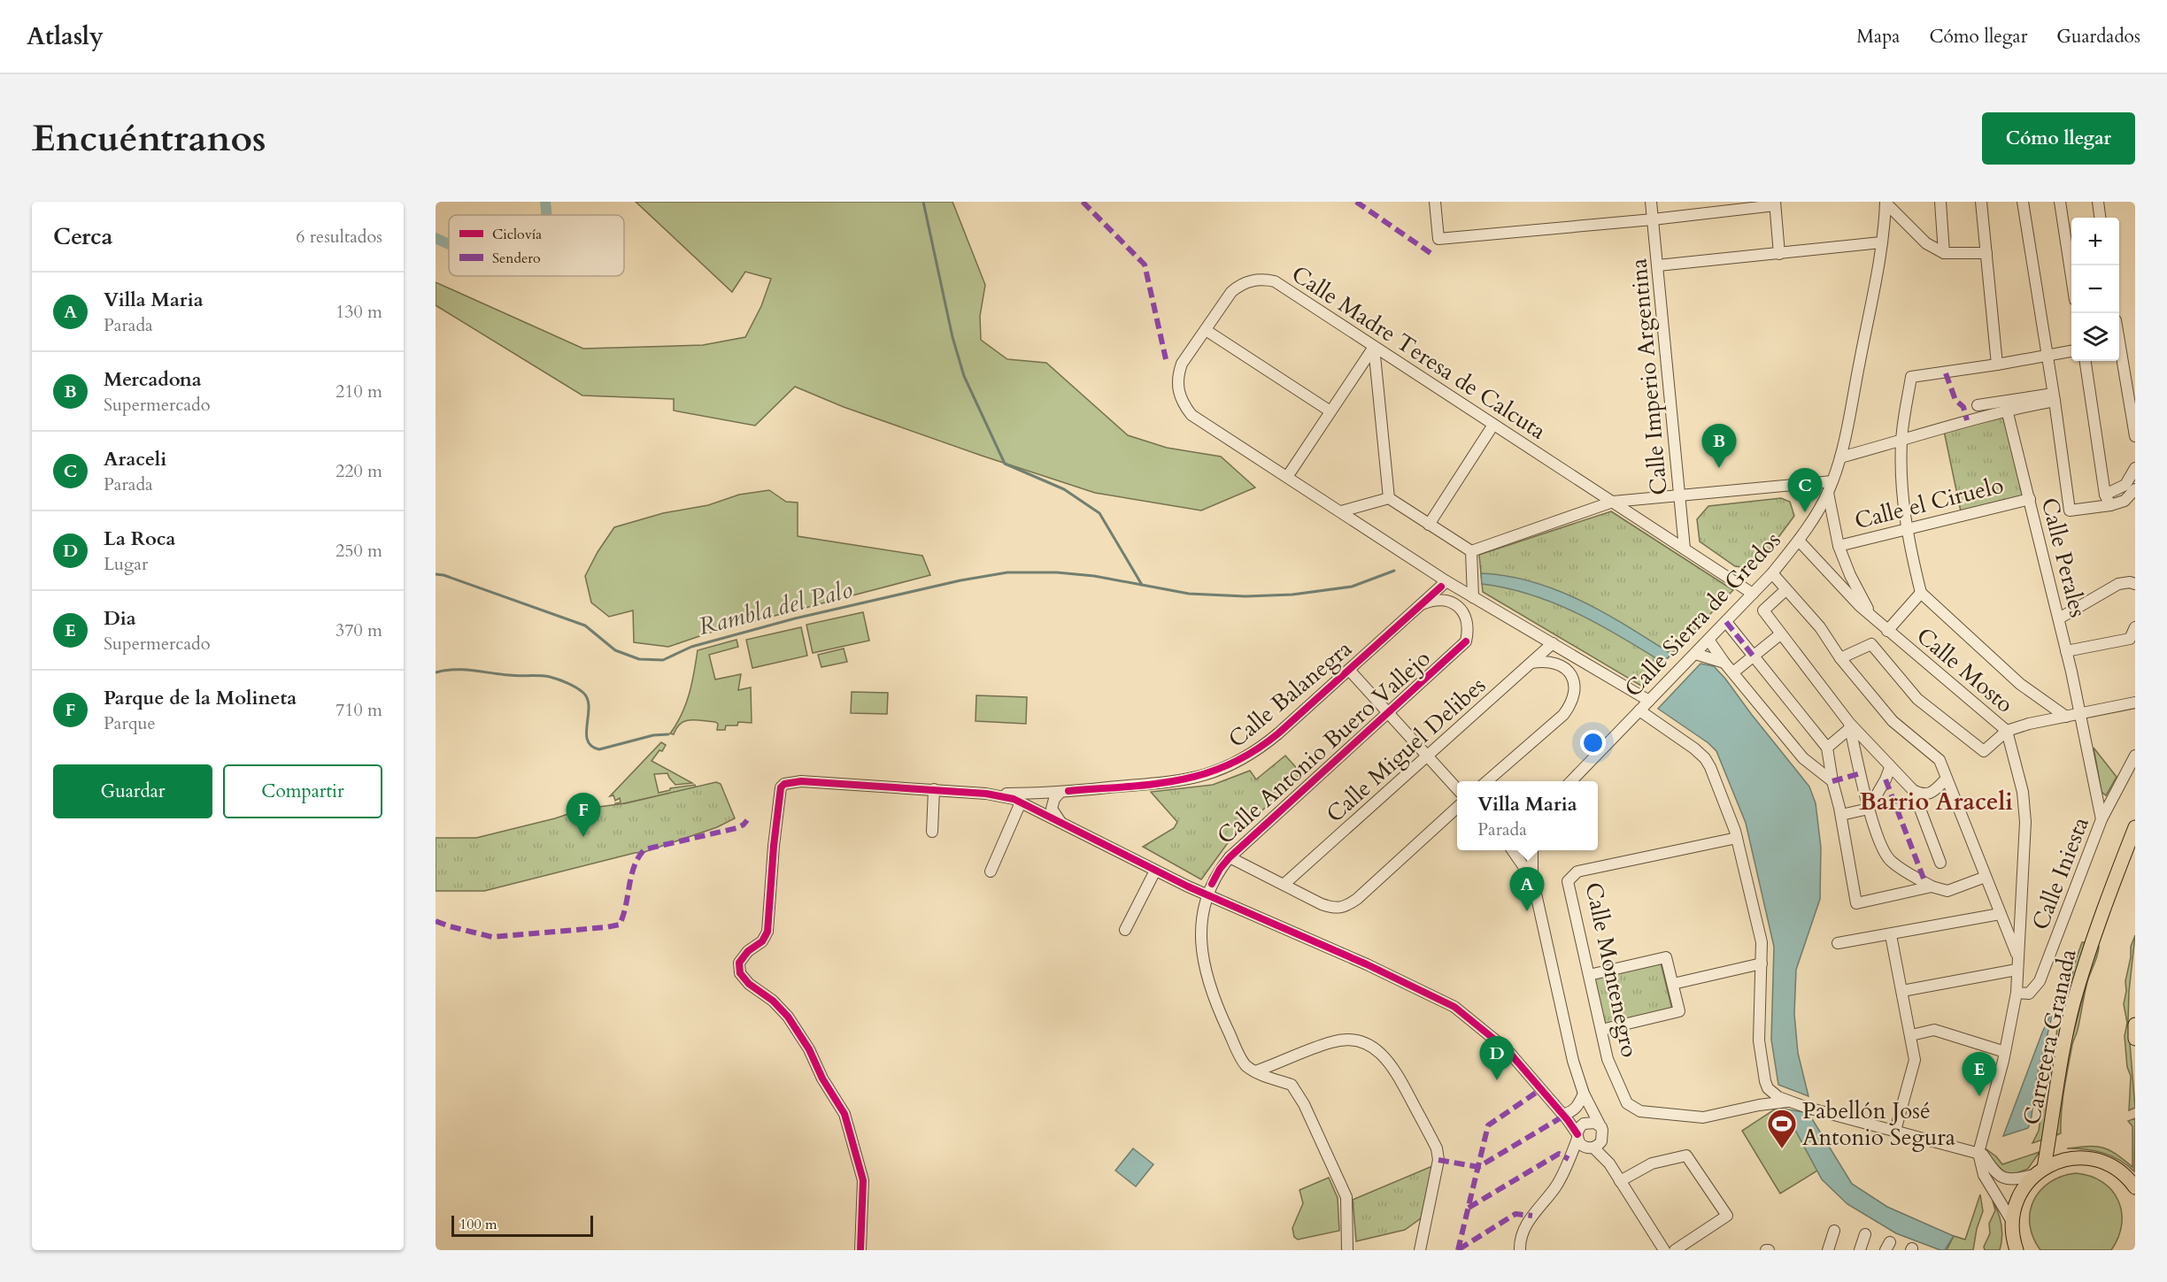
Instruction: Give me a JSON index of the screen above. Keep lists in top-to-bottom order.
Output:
{
  "streets": {
    "main road": ["Carretera Granada"],
    "street": [
      "Calle Madre Teresa de Calcuta",
      "Calle Imperio Argentina",
      "Calle el Ciruelo",
      "Calle Perales",
      "Calle Sierra de Gredos",
      "Calle Mosto",
      "Calle Balanegra",
      "Calle Antonio Buero Vallejo",
      "Calle Miguel Delibes",
      "Calle Iniesta",
      "Calle Montenegro"
    ]
  },
  "crossings": [
    ["Calle Madre Teresa de Calcuta", "Calle Imperio Argentina"],
    ["Calle Madre Teresa de Calcuta", "Calle Sierra de Gredos"],
    ["Calle Madre Teresa de Calcuta", "Calle Balanegra"],
    ["Calle Madre Teresa de Calcuta", "Calle Miguel Delibes"],
    ["Calle el Ciruelo", "Calle Perales"],
    ["Calle el Ciruelo", "Calle Mosto"],
    ["Calle Perales", "Calle Iniesta"],
    ["Calle Sierra de Gredos", "Calle Mosto"],
    ["Calle Mosto", "Calle Iniesta"],
    ["Calle Balanegra", "Calle Antonio Buero Vallejo"]
  ],
  "districts": ["Barrio Araceli"],
  "water": ["Rambla del Palo"],
  "places": {
    "sports": ["Pabellón José Antonio Segura"]
  },
  "legend": ["Ciclovía", "Sendero"],
  "scale_bar": "100 m",
  "page": {
    "header": "Atlasly",
    "nav": ["Mapa", "Cómo llegar", "Guardados"],
    "buttons": [
      "Cómo llegar",
      ["Guardar", "Compartir"]
    ],
    "title": "Encuéntranos",
    "heading": ["Cerca", "6 resultados"],
    "map_buttons": ["+", "−"],
    "list": [
      {
        "mark": "A",
        "name": "Villa Maria",
        "note": "Parada",
        "value": "130 m"
      },
      {
        "mark": "B",
        "name": "Mercadona",
        "note": "Supermercado",
        "value": "210 m"
      },
      {
        "mark": "C",
        "name": "Araceli",
        "note": "Parada",
        "value": "220 m"
      },
      {
        "mark": "D",
        "name": "La Roca",
        "note": "Lugar",
        "value": "250 m"
      },
      {
        "mark": "E",
        "name": "Dia",
        "note": "Supermercado",
        "value": "370 m"
      },
      {
        "mark": "F",
        "name": "Parque de la Molineta",
        "note": "Parque",
        "value": "710 m"
      }
    ],
    "pins": [
      "B",
      "C",
      "F",
      "A",
      "D",
      "E"
    ],
    "popup": ["Villa Maria", "Parada"],
    "scale": "100 m"
  }
}
